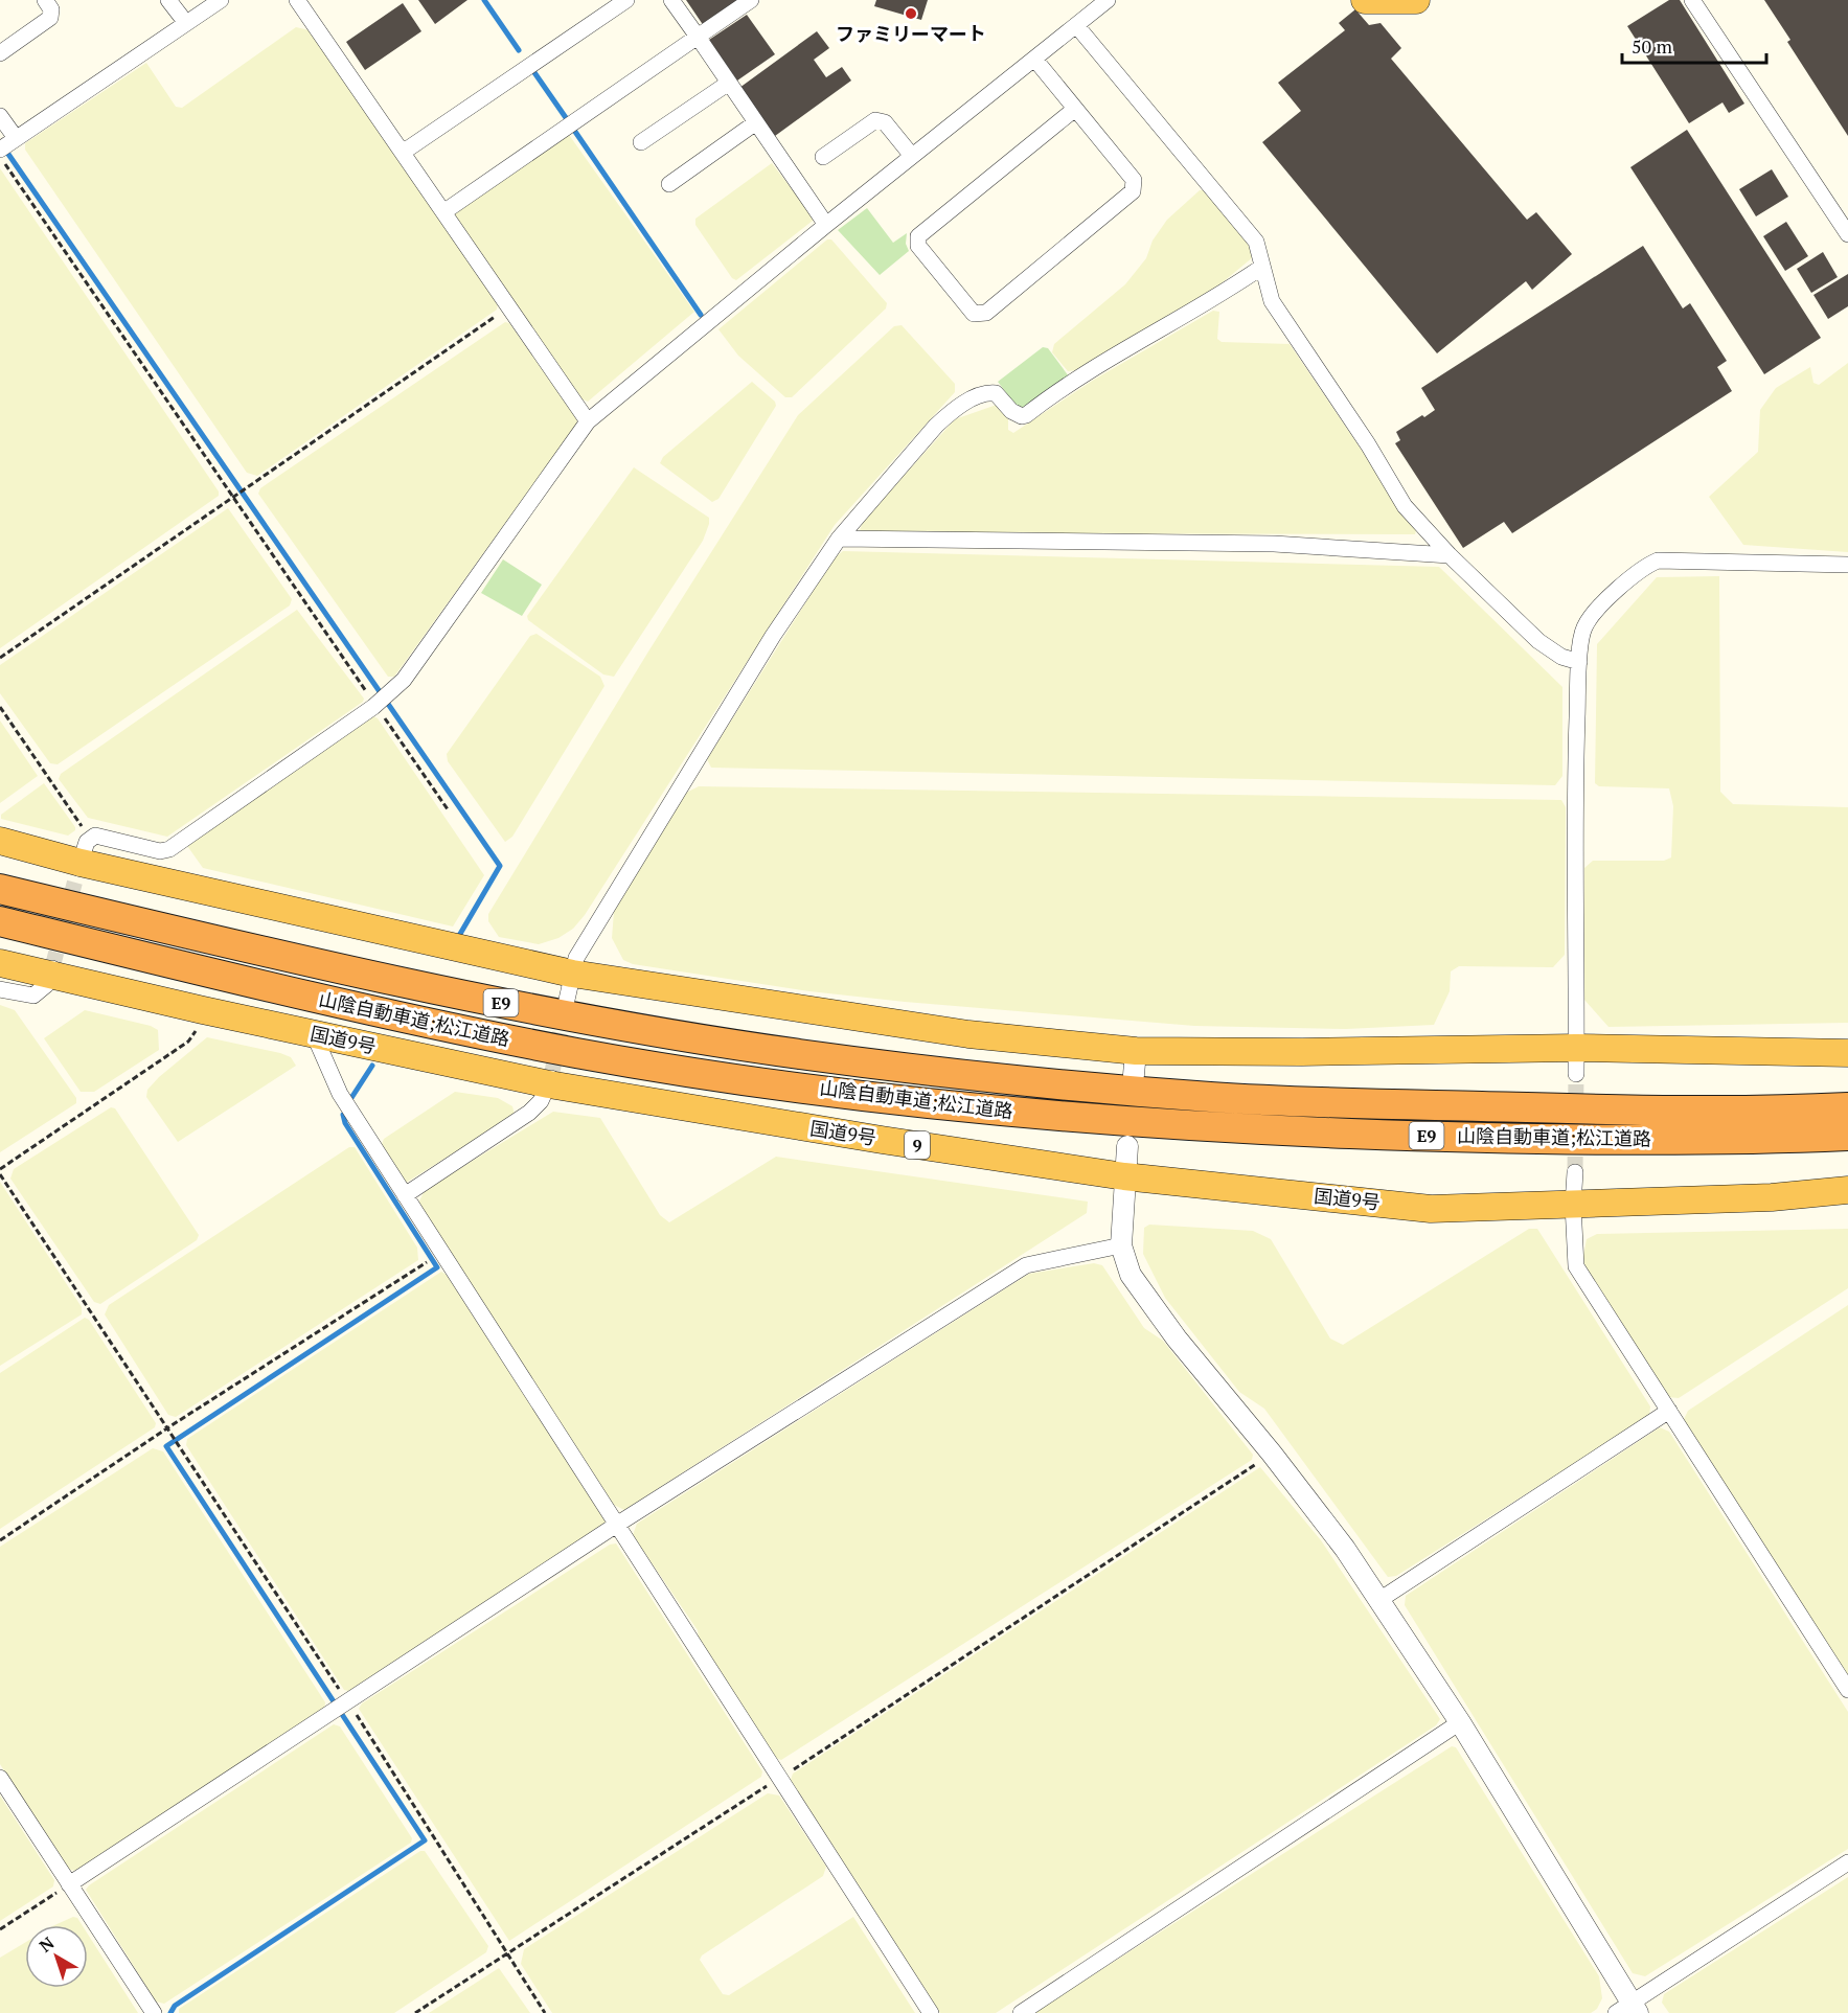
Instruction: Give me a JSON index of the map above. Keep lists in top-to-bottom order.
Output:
{
  "streets": {
    "highway": [
      "E9",
      "山陰自動車道;松江道路",
      "国道9号",
      "9"
    ]
  },
  "places": ["ファミリーマート"],
  "scale_bar": "50 m",
  "north": "top left"
}
